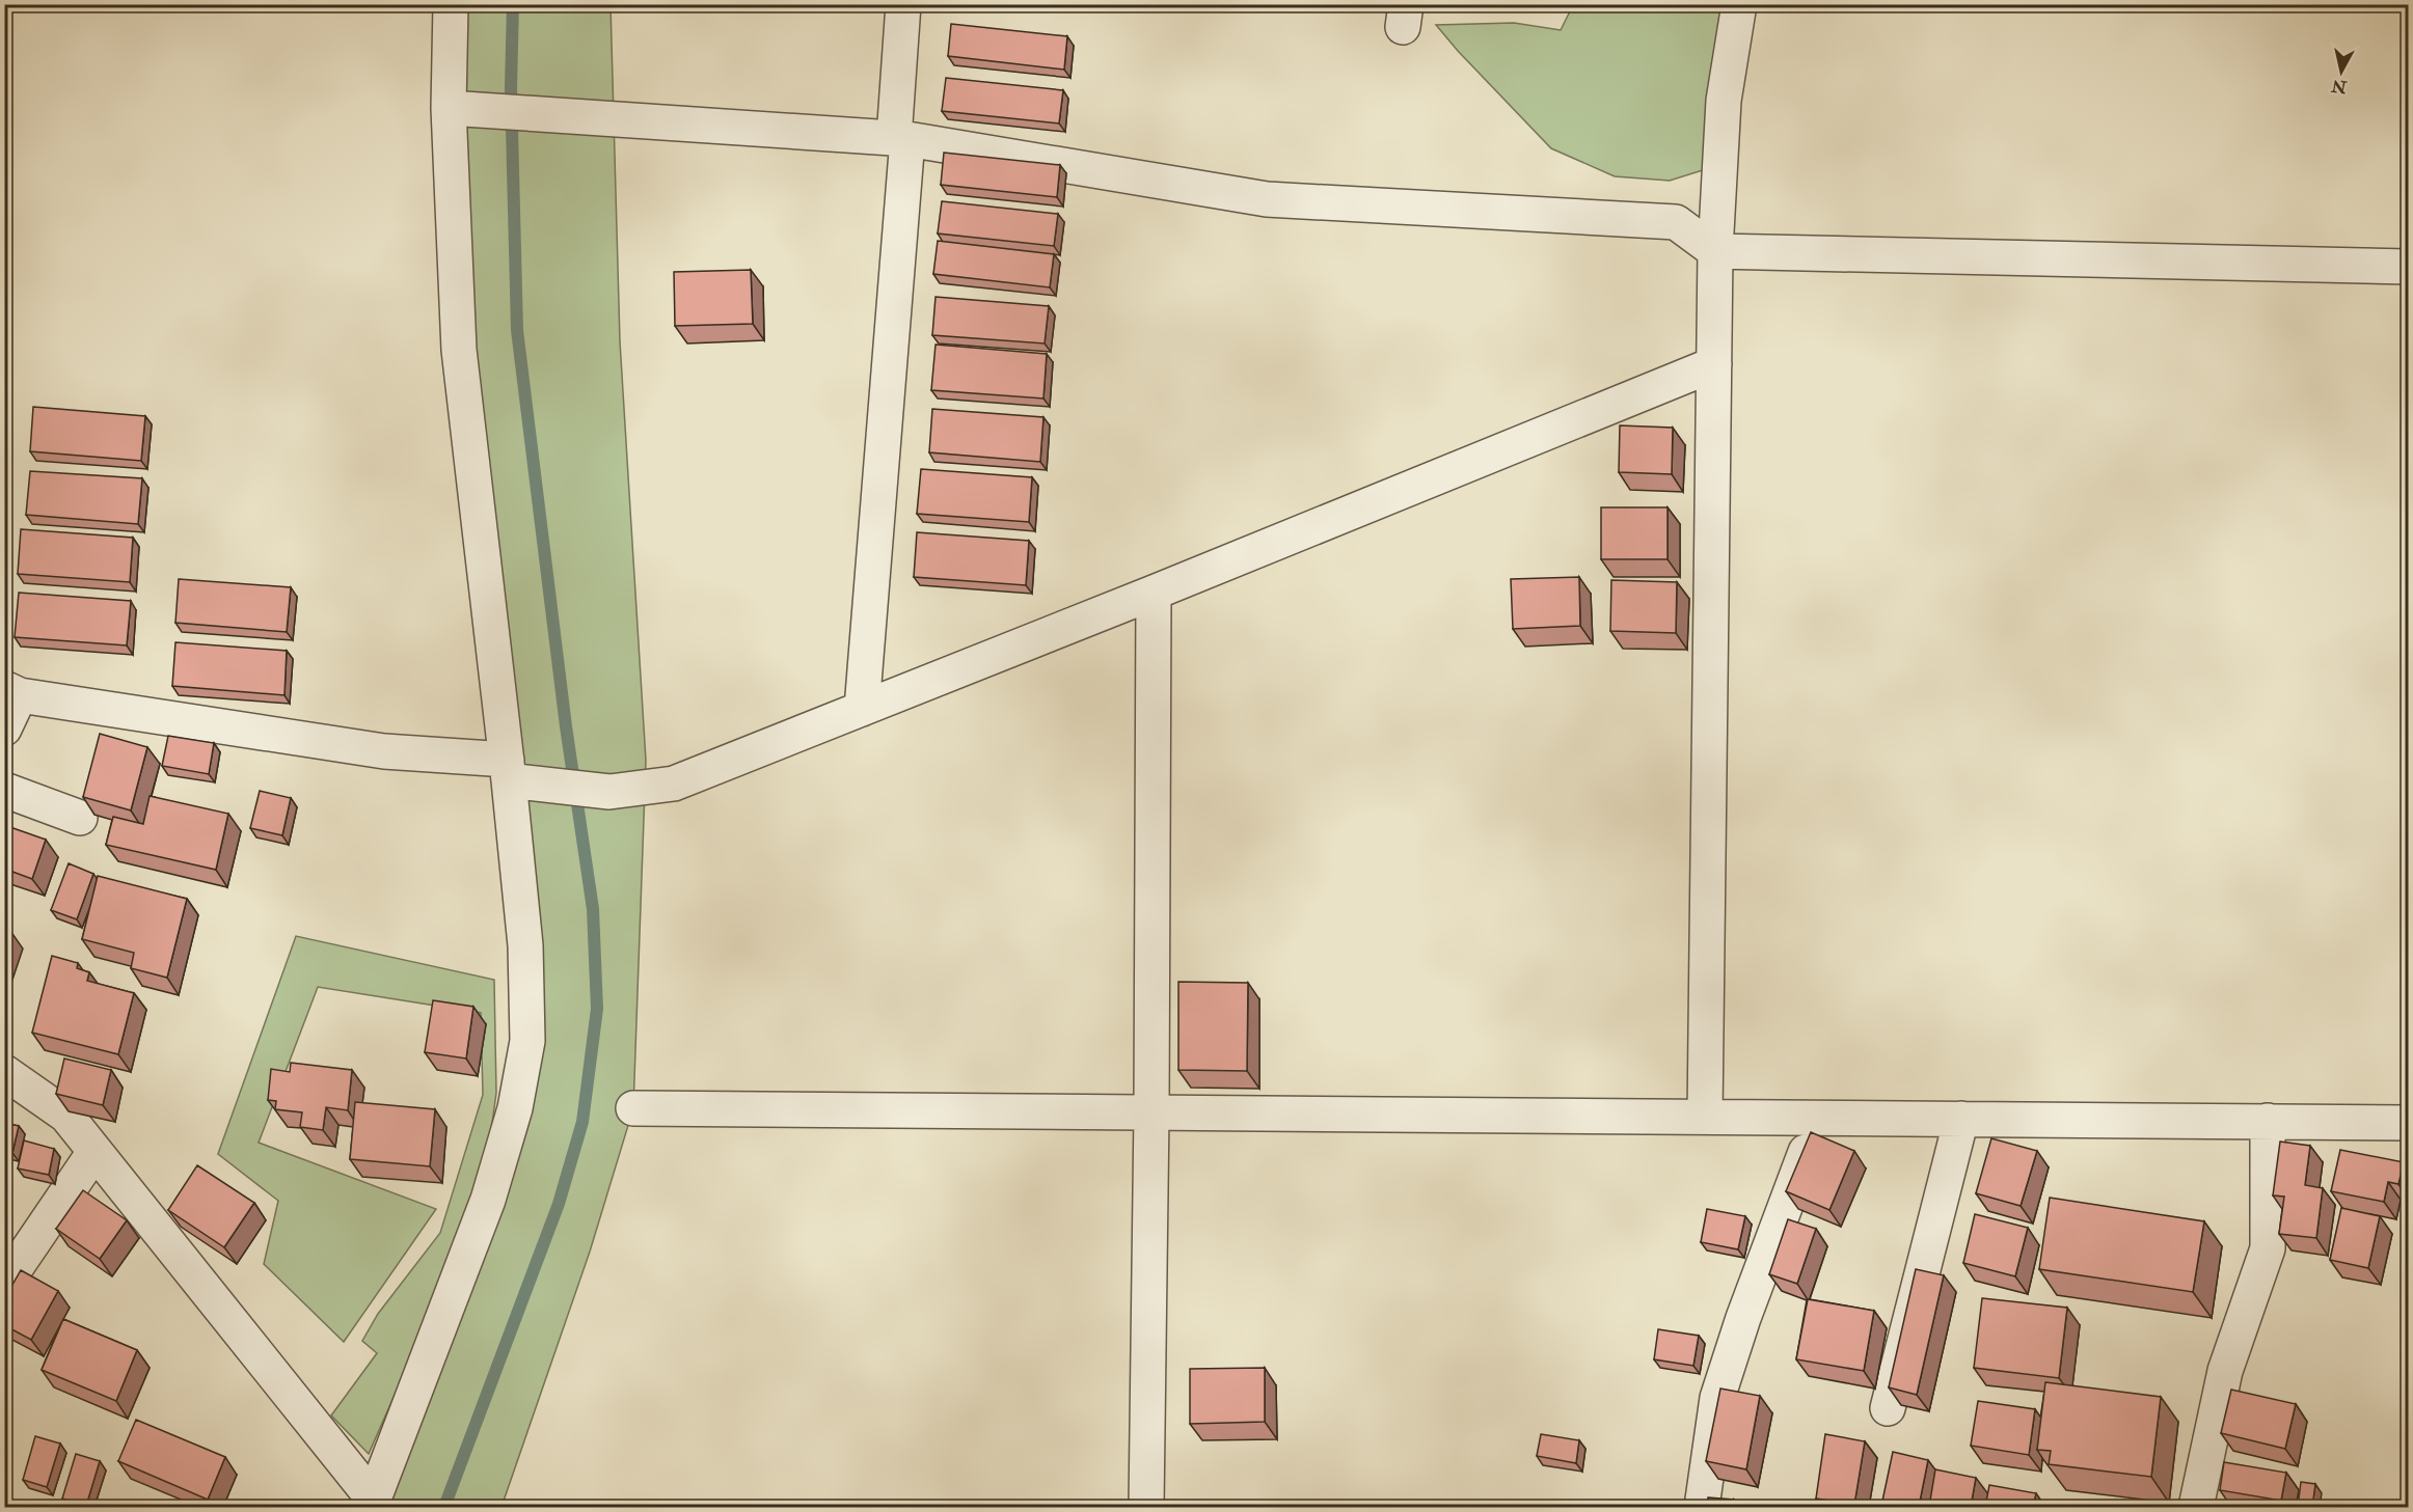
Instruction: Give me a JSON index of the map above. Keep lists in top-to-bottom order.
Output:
{
  "north": "bottom"
}
